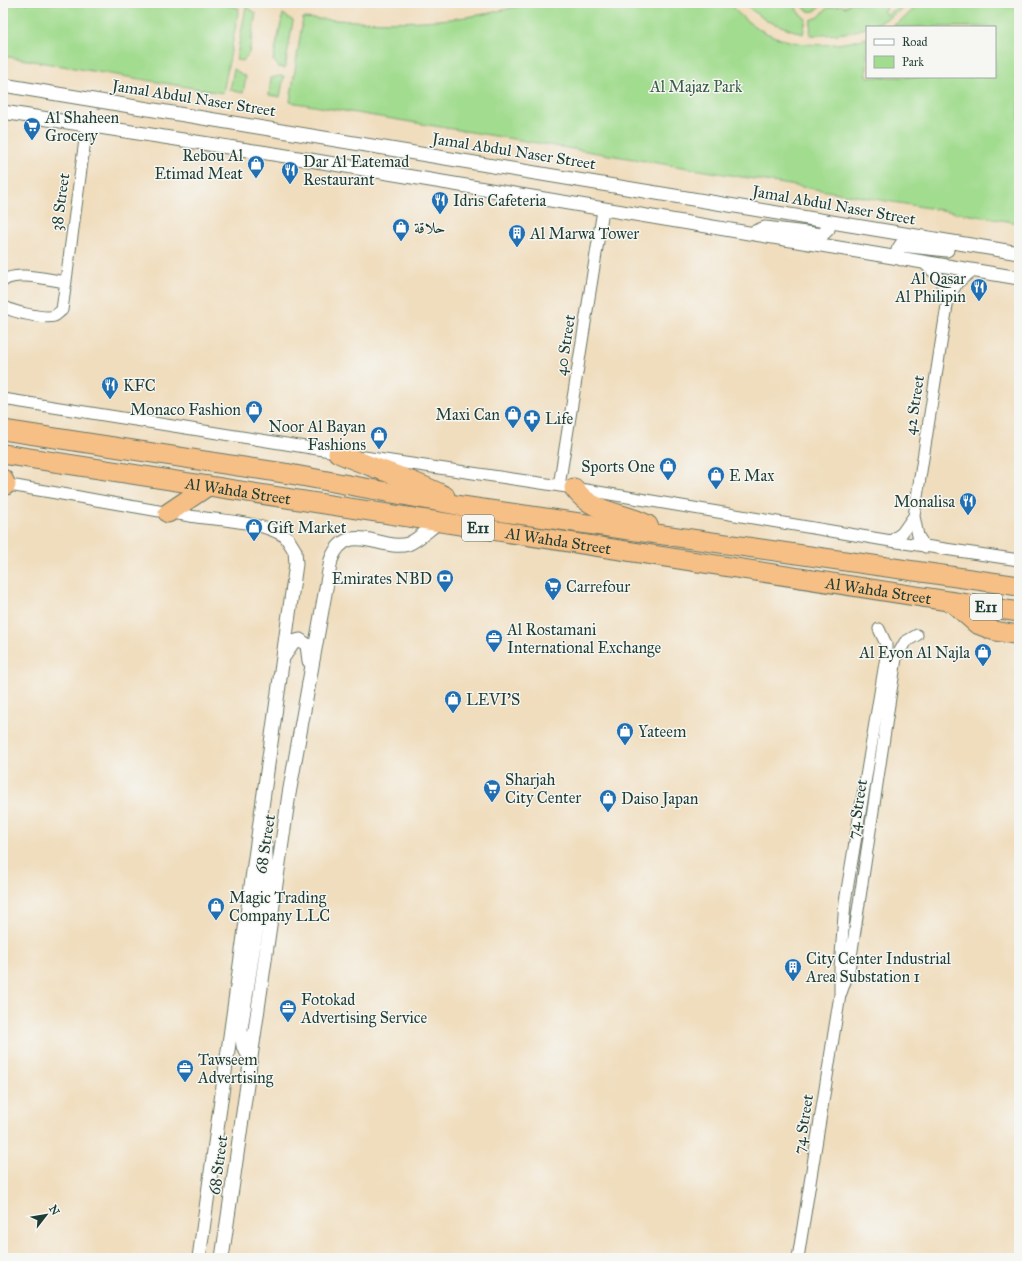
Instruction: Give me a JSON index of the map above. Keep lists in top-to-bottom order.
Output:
{
  "streets": {
    "highway": ["Al Wahda Street", "E11"],
    "street": [
      "Jamal Abdul Naser Street",
      "38 Street",
      "40 Street",
      "42 Street",
      "74 Street",
      "68 Street"
    ]
  },
  "crossings": [
    ["Al Wahda Street", "68 Street"]
  ],
  "parks": ["Al Majaz Park"],
  "places": {
    "supermarket": ["Al Shaheen Grocery", "Carrefour", "Sharjah City Center"],
    "shop": [
      "Rebou Al Etimad Meat",
      "حلاقة",
      "Monaco Fashion",
      "Maxi Can",
      "Noor Al Bayan Fashions",
      "Sports One",
      "E Max",
      "Gift Market",
      "Al Eyon Al Najla",
      "LEVI'S",
      "Yateem",
      "Daiso Japan",
      "Magic Trading Company LLC"
    ],
    "restaurant": [
      "Dar Al Eatemad Restaurant",
      "Idris Cafeteria",
      "Al Qasar Al Philipin",
      "KFC",
      "Monalisa"
    ],
    "building": ["Al Marwa Tower", "City Center Industrial Area Substation 1"],
    "pharmacy": ["Life"],
    "bank": ["Emirates NBD"],
    "office": ["Al Rostamani International Exchange", "Fotokad Advertising Service", "Tawseem Advertising"]
  },
  "legend": ["Road", "Park"],
  "north": "top right"
}
